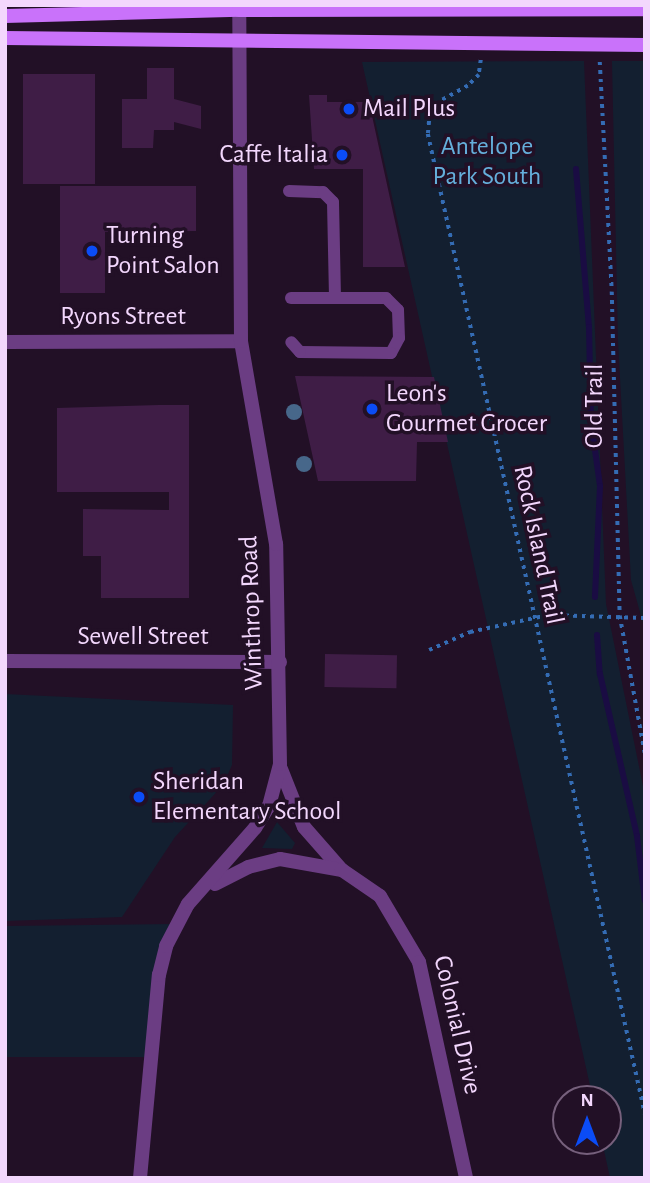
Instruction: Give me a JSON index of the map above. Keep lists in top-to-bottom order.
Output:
{
  "streets": {
    "street": [
      "Ryons Street",
      "Winthrop Road",
      "Sewell Street",
      "Colonial Drive"
    ],
    "path": ["Old Trail", "Rock Island Trail"]
  },
  "crossings": [
    ["Ryons Street", "Winthrop Road"],
    ["Winthrop Road", "Sewell Street"],
    ["Winthrop Road", "Colonial Drive"]
  ],
  "parks": ["Antelope Park South"],
  "places": [
    "Mail Plus",
    "Caffe Italia",
    "Turning Point Salon",
    "Leon's Gourmet Grocer",
    "Sheridan Elementary School"
  ],
  "north": "top"
}
